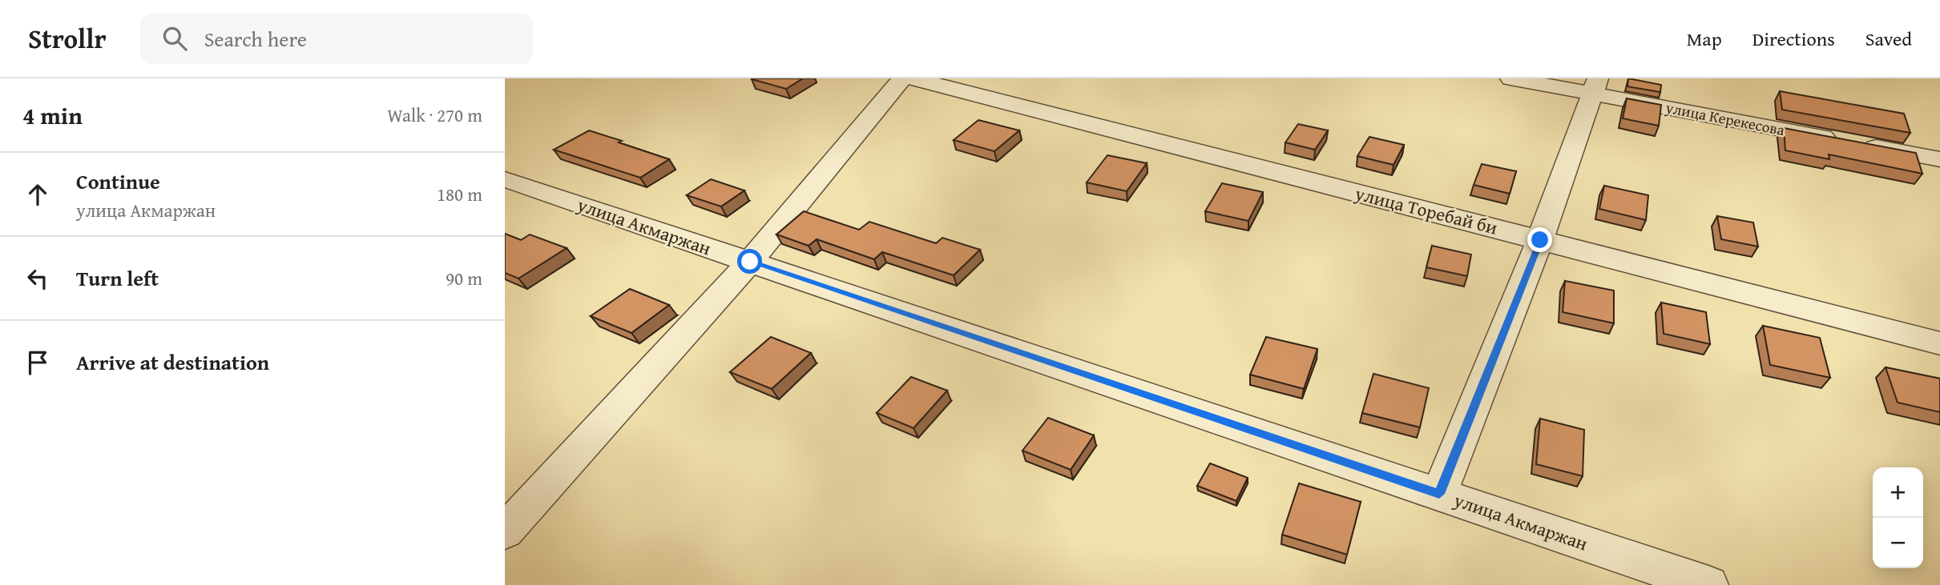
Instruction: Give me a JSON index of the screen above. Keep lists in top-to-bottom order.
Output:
{
  "streets": {
    "street": ["улица Керекесова", "улица Торебай би", "улица Акмаржан"]
  },
  "page": {
    "header": "Strollr",
    "search": "Search here",
    "nav": ["Map", "Directions", "Saved"],
    "heading": ["4 min", "Walk · 270 m"],
    "list": [
      ["Continue", "улица Акмаржан", "180 m"],
      ["Turn left", "90 m"],
      "Arrive at destination"
    ],
    "map_buttons": ["+", "−"]
  }
}
